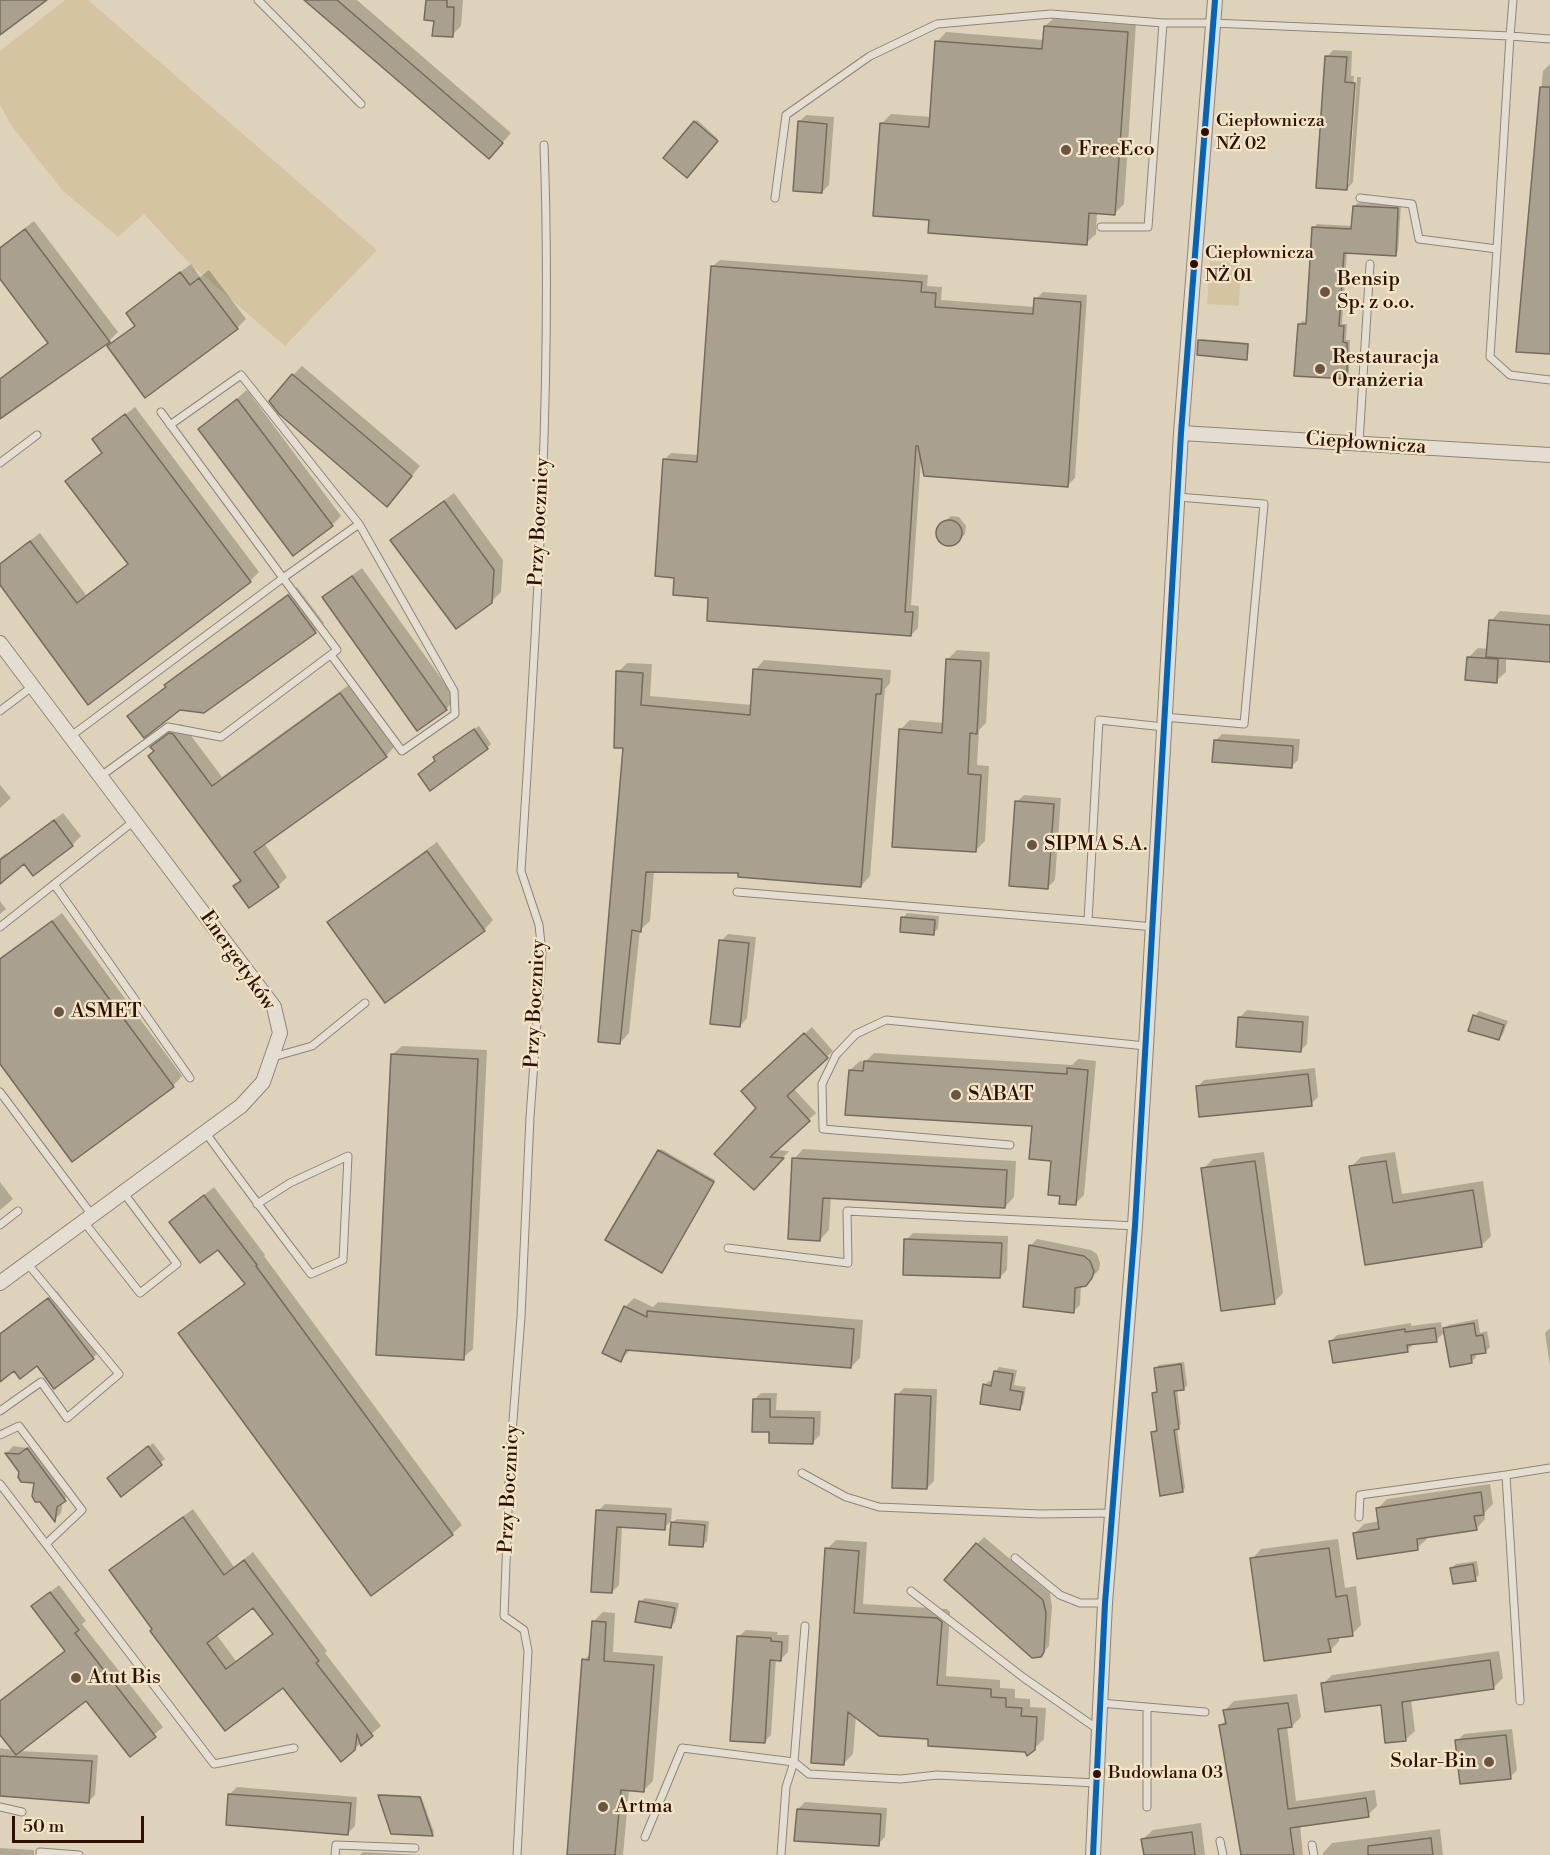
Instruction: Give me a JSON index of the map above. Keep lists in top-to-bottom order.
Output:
{
  "streets": {
    "street": ["Ciepłownicza", "Energetyków"],
    "lane": ["Przy Bocznicy"]
  },
  "places": [
    "Ciepłownicza NŻ 02",
    "FreeEco",
    "Ciepłownicza NŻ 01",
    "Bensip Sp. z o.o.",
    "Restauracja Oranżeria",
    "SIPMA S.A.",
    "ASMET",
    "SABAT",
    "Atut Bis",
    "Solar-Bin",
    "Budowlana 03",
    "Artma"
  ],
  "scale_bar": "50 m"
}
